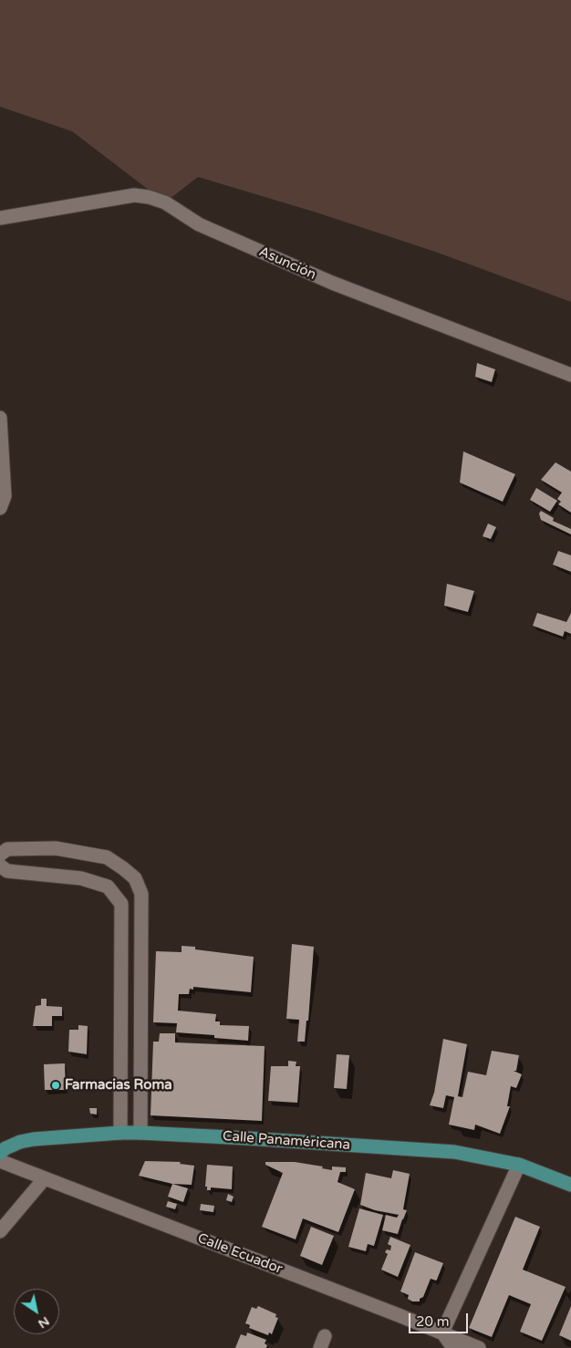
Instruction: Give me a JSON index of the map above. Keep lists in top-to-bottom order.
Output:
{
  "streets": {
    "main road": ["Calle Panaméricana"],
    "street": ["Asunción", "Calle Ecuador"]
  },
  "places": ["Farmacias Roma"],
  "scale_bar": "20 m",
  "north": "bottom right"
}
